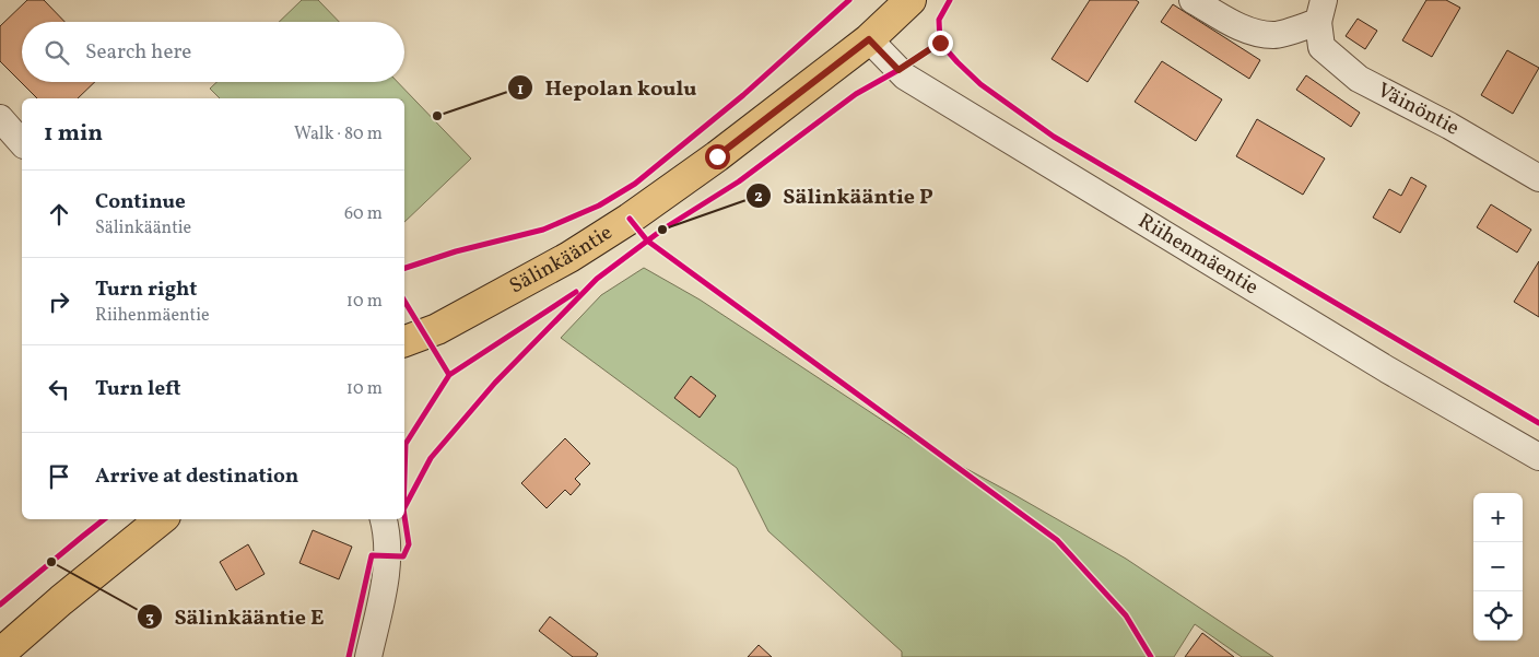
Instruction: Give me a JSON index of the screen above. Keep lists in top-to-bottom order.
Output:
{
  "streets": {
    "main road": ["Sälinkääntie"],
    "street": ["Väinöntie", "Riihenmäentie"]
  },
  "crossings": [
    ["Riihenmäentie", "Sälinkääntie"]
  ],
  "places": ["Hepolan koulu", "Sälinkääntie P", "Sälinkääntie E"],
  "page": {
    "search": "Search here",
    "heading": ["1 min", "Walk · 80 m"],
    "list": [
      ["Continue", "Sälinkääntie", "60 m"],
      ["Turn right", "Riihenmäentie", "10 m"],
      ["Turn left", "10 m"],
      "Arrive at destination"
    ],
    "map_buttons": ["+", "−"]
  }
}
